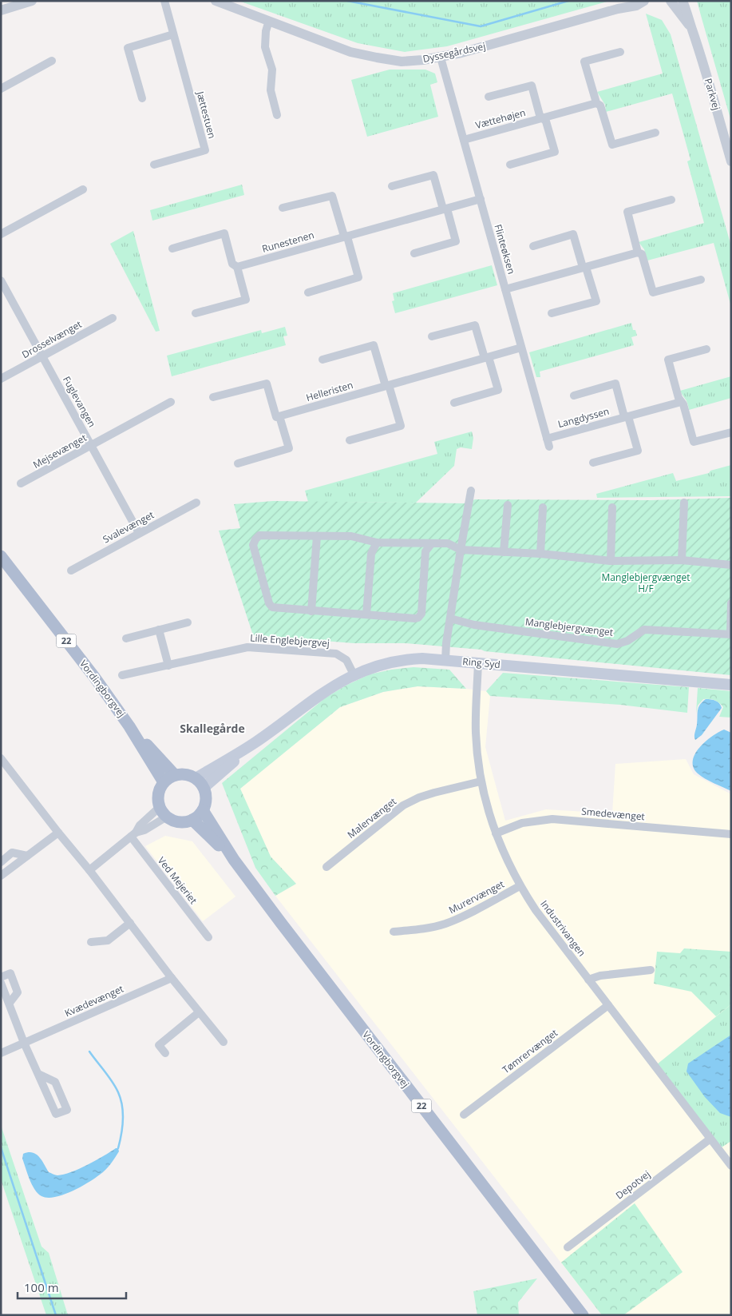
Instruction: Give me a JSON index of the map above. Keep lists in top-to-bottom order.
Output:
{
  "streets": {
    "main road": ["22", "Ring Syd", "Vordingborgvej"],
    "street": [
      "Dyssegårdsvej",
      "Parkvej",
      "Jættestuen",
      "Vættehøjen",
      "Runestenen",
      "Flinteøksen",
      "Drosselvænget",
      "Helleristen",
      "Fuglevangen",
      "Langdyssen",
      "Mejsevænget",
      "Svalevænget",
      "Manglebjergvænget",
      "Lille Englebjergvej",
      "Smedevænget",
      "Malervænget",
      "Ved Mejeriet",
      "Murervænget",
      "Industrivangen",
      "Kvædevænget",
      "Tømrervænget",
      "Depotvej"
    ]
  },
  "crossings": [
    ["Dyssegårdsvej", "Flinteøksen"],
    ["Vættehøjen", "Flinteøksen"],
    ["Runestenen", "Flinteøksen"],
    ["Flinteøksen", "Helleristen"],
    ["Flinteøksen", "Langdyssen"],
    ["Drosselvænget", "Fuglevangen"],
    ["Fuglevangen", "Mejsevænget"],
    ["Fuglevangen", "Svalevænget"],
    ["Lille Englebjergvej", "Ring Syd"],
    ["Ring Syd", "Vordingborgvej"],
    ["Ring Syd", "Industrivangen"],
    ["Smedevænget", "Industrivangen"],
    ["Malervænget", "Industrivangen"],
    ["Murervænget", "Industrivangen"],
    ["Industrivangen", "Tømrervænget"],
    ["Industrivangen", "Depotvej"]
  ],
  "districts": ["Skallegårde"],
  "parks": ["Manglebjergvænget H/F"],
  "scale_bar": "100 m"
}
